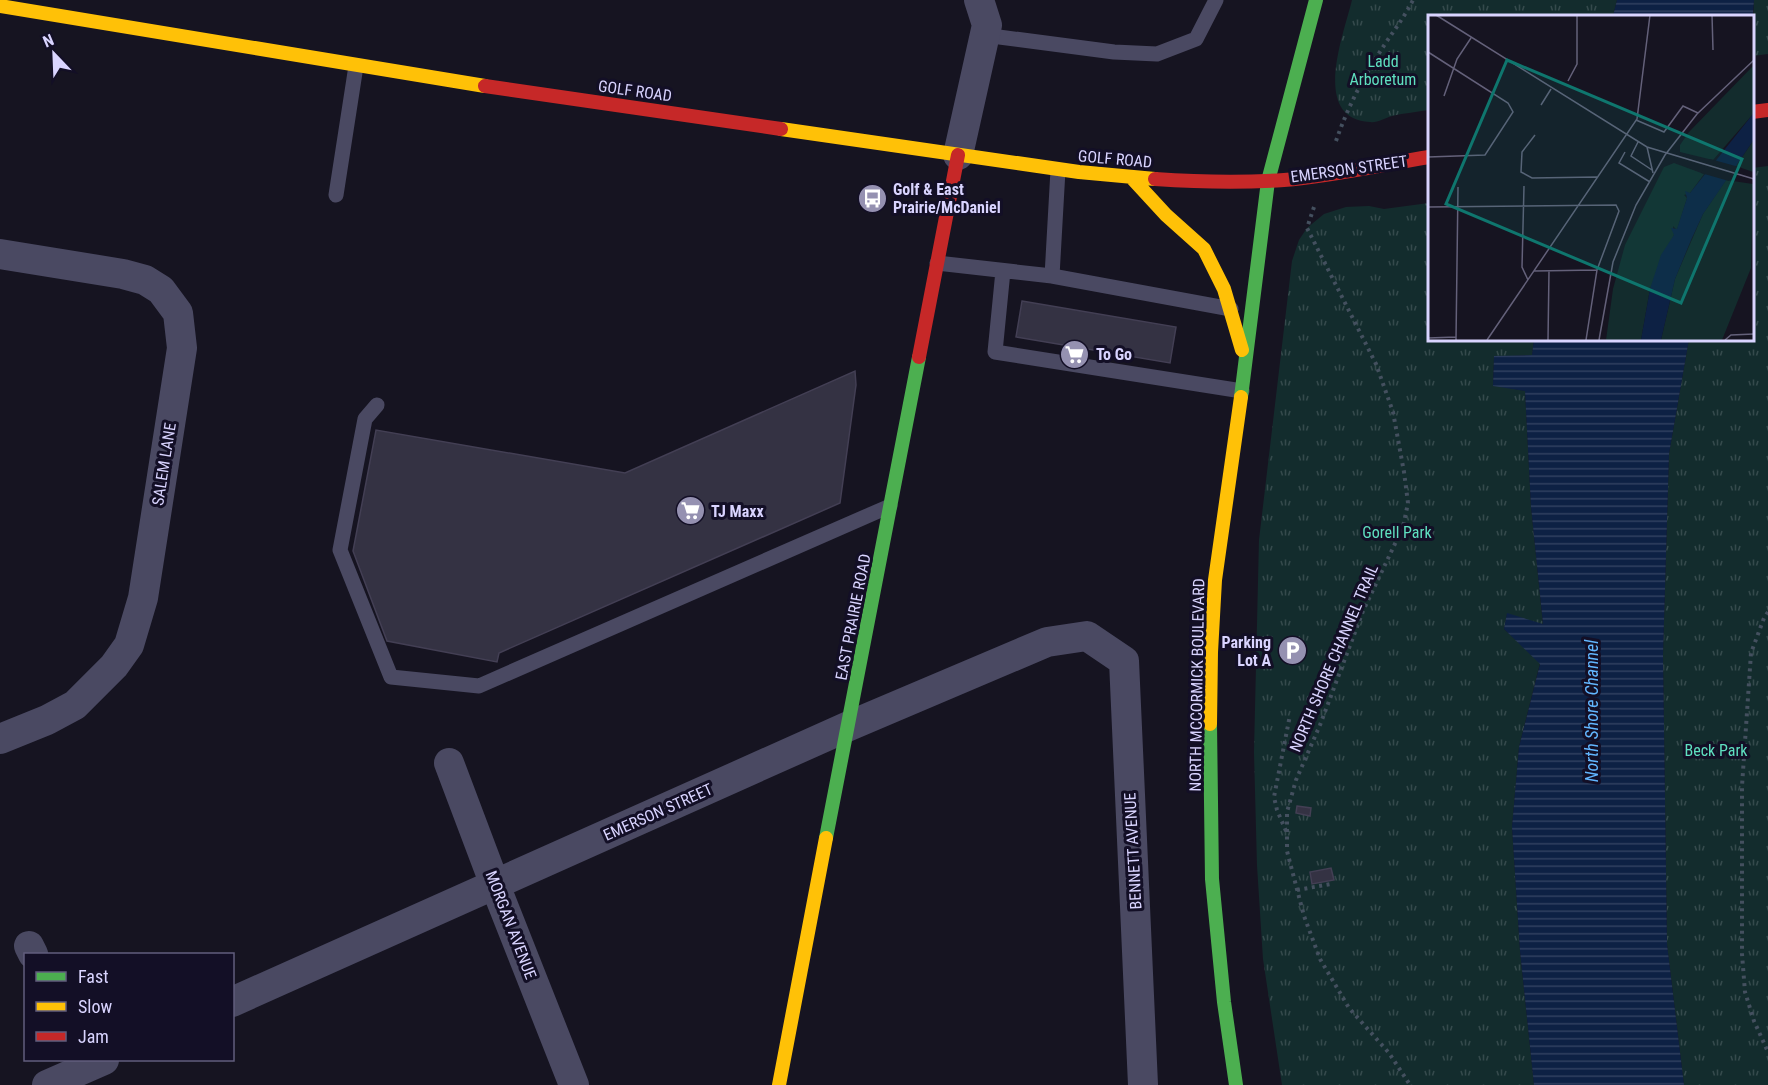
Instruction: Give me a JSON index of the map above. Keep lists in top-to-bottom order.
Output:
{
  "streets": {
    "main road": [
      "GOLF ROAD",
      "EMERSON STREET",
      "EAST PRAIRIE ROAD",
      "NORTH MCCORMICK BOULEVARD"
    ],
    "street": ["SALEM LANE", "BENNETT AVENUE", "MORGAN AVENUE"],
    "path": ["NORTH SHORE CHANNEL TRAIL"]
  },
  "crossings": [
    ["GOLF ROAD", "EMERSON STREET"],
    ["GOLF ROAD", "EAST PRAIRIE ROAD"],
    ["GOLF ROAD", "NORTH MCCORMICK BOULEVARD"],
    ["EMERSON STREET", "EAST PRAIRIE ROAD"],
    ["EMERSON STREET", "NORTH MCCORMICK BOULEVARD"],
    ["EMERSON STREET", "BENNETT AVENUE"],
    ["EMERSON STREET", "MORGAN AVENUE"]
  ],
  "water": ["North Shore Channel"],
  "parks": ["Ladd Arboretum", "Gorell Park", "Beck Park"],
  "places": {
    "bus stop": ["Golf & East Prairie/McDaniel"],
    "supermarket": ["To Go", "TJ Maxx"],
    "parking": ["Parking Lot A"]
  },
  "legend": ["Fast", "Slow", "Jam"],
  "north": "top left"
}
